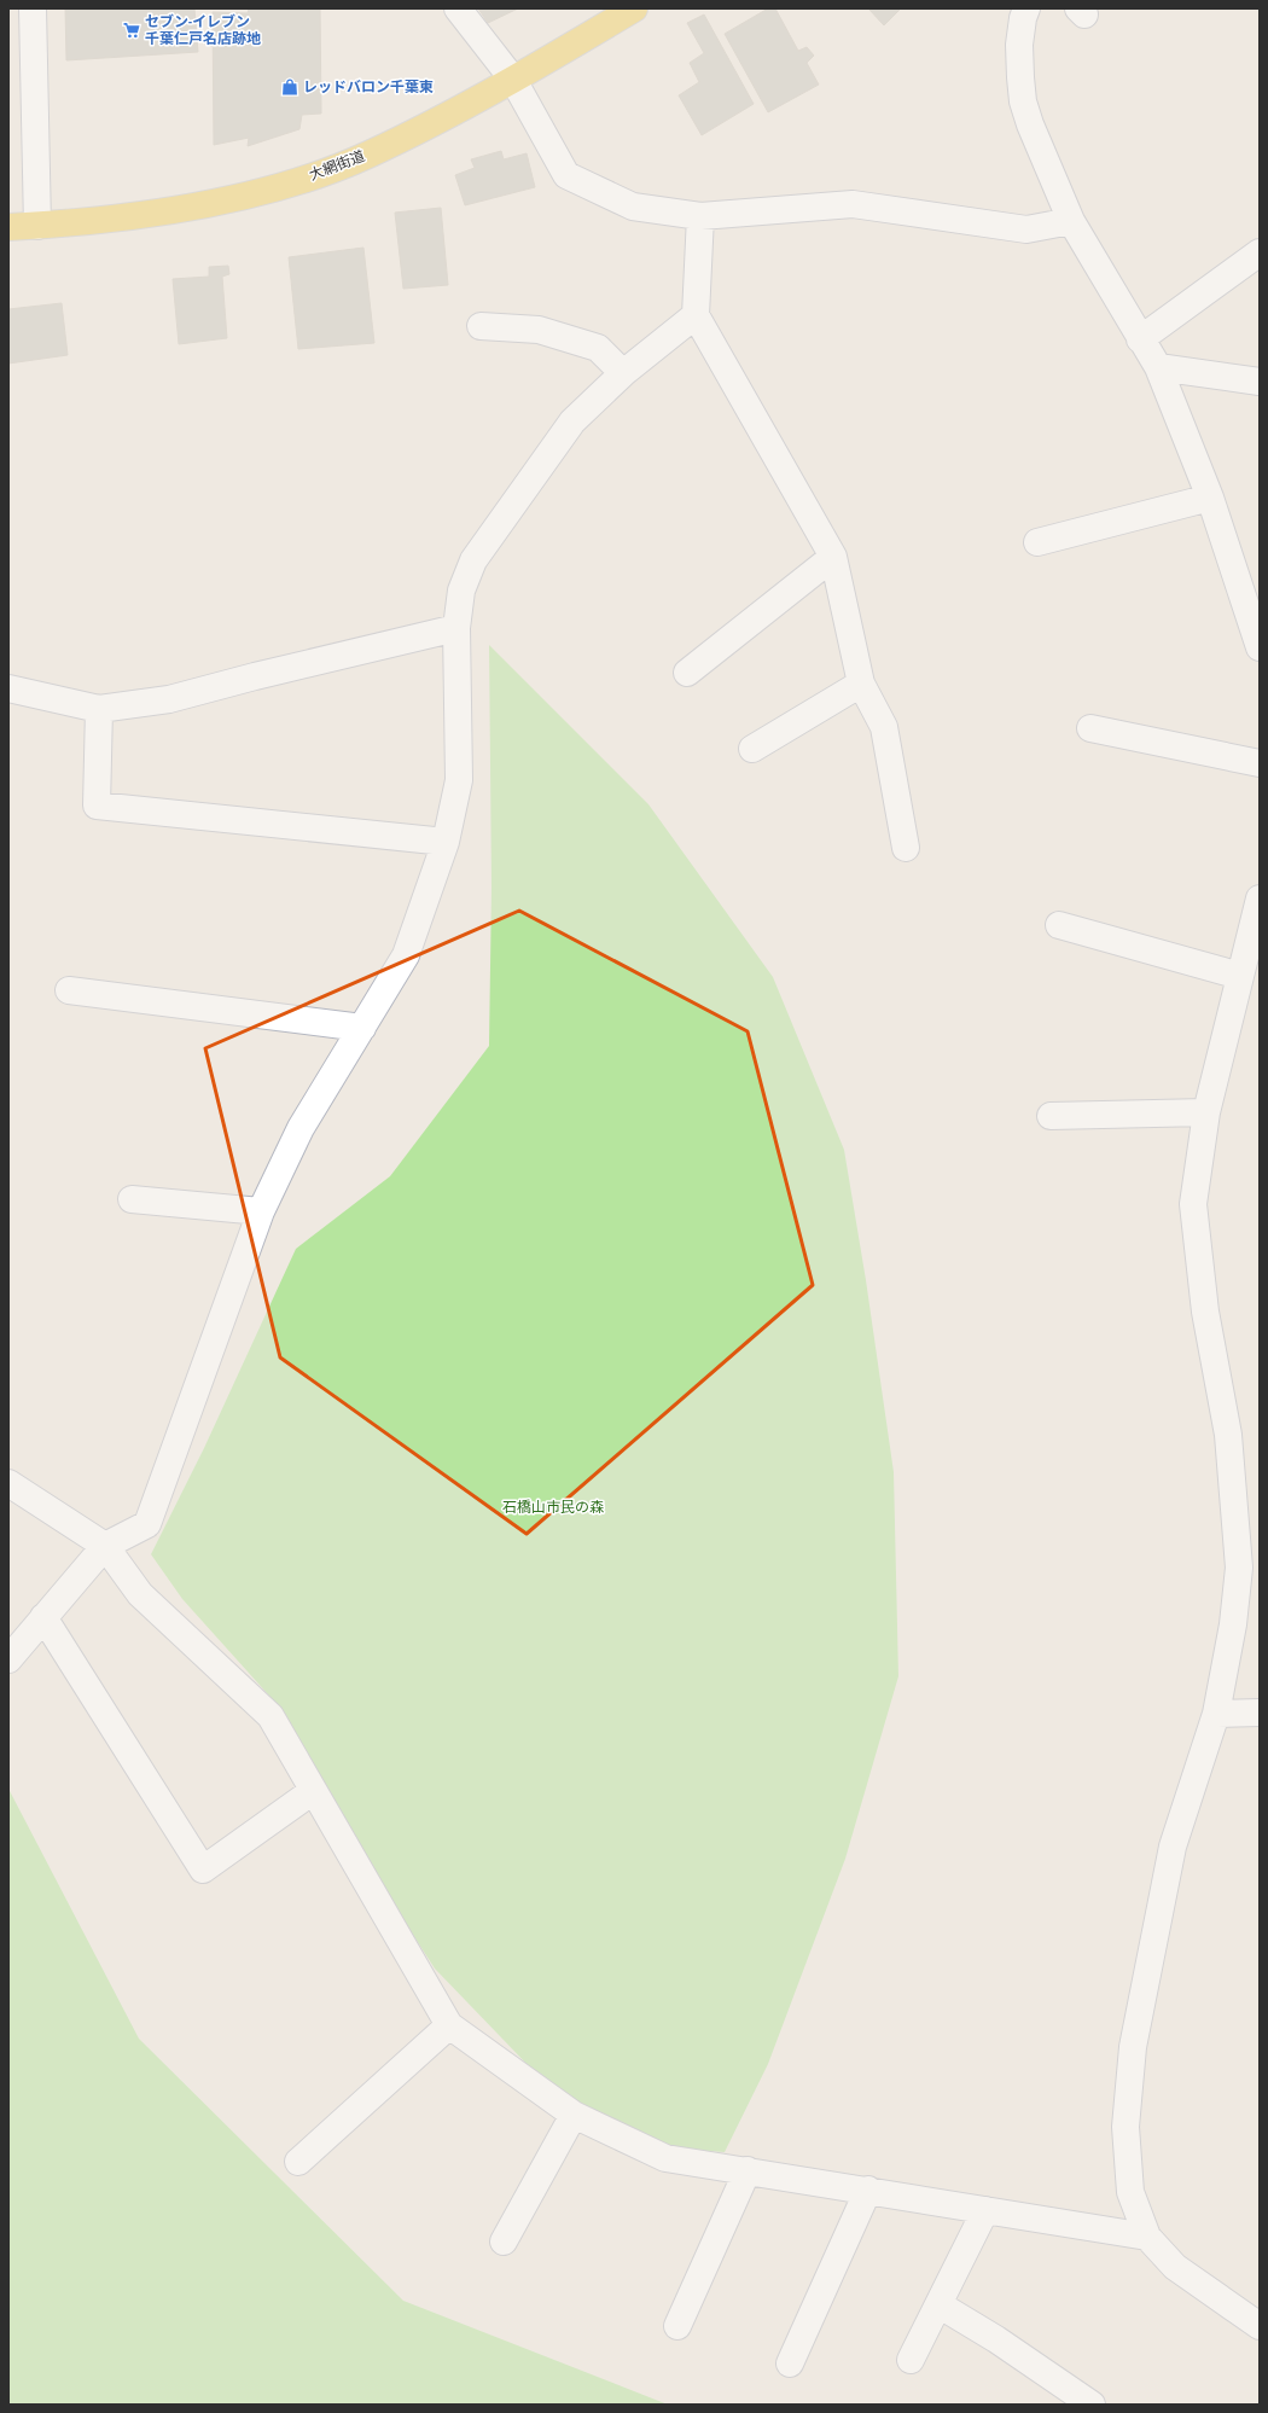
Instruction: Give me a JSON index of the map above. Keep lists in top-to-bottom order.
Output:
{
  "streets": {
    "main road": ["大網街道"]
  },
  "parks": ["石橋山市民の森"],
  "places": {
    "supermarket": ["セブン-イレブン 千葉仁戸名店跡地"],
    "shop": ["レッドバロン千葉東"]
  }
}
